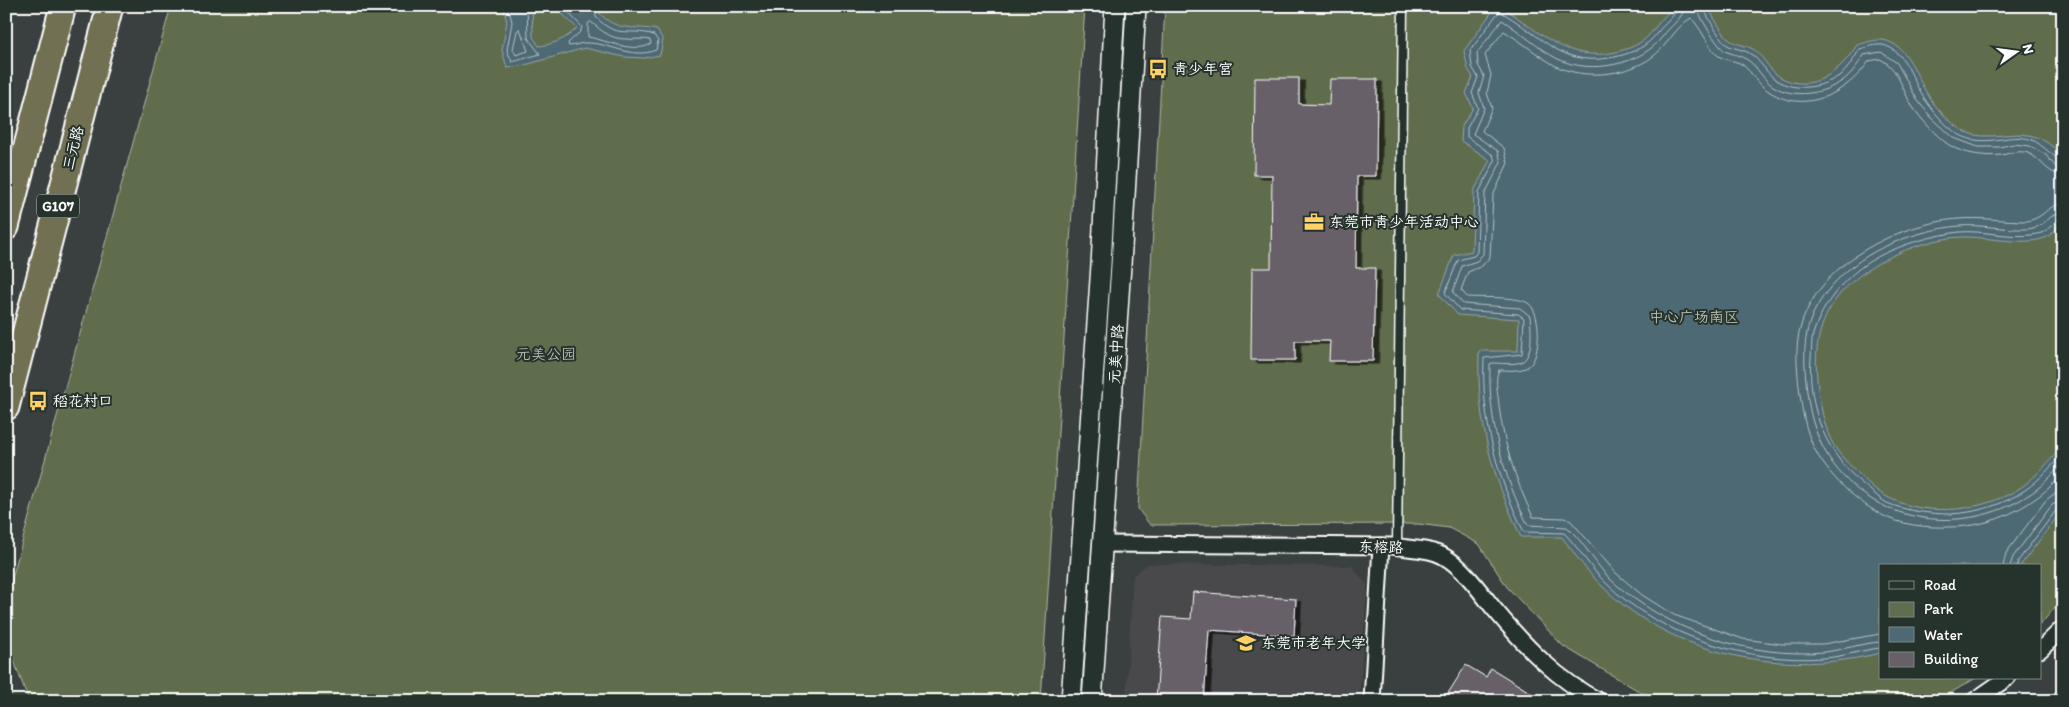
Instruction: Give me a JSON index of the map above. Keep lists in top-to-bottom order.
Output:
{
  "streets": {
    "highway": ["三元路", "G107"],
    "street": ["元美中路", "东榕路"]
  },
  "crossings": [
    ["元美中路", "东榕路"]
  ],
  "parks": ["中心广场南区", "元美公园"],
  "places": {
    "bus stop": ["青少年宫", "稻花村口"],
    "office": ["东莞市青少年活动中心"],
    "school or university": ["东莞市老年大学"]
  },
  "legend": [
    "Road",
    "Park",
    "Water",
    "Building"
  ],
  "north": "right"
}
